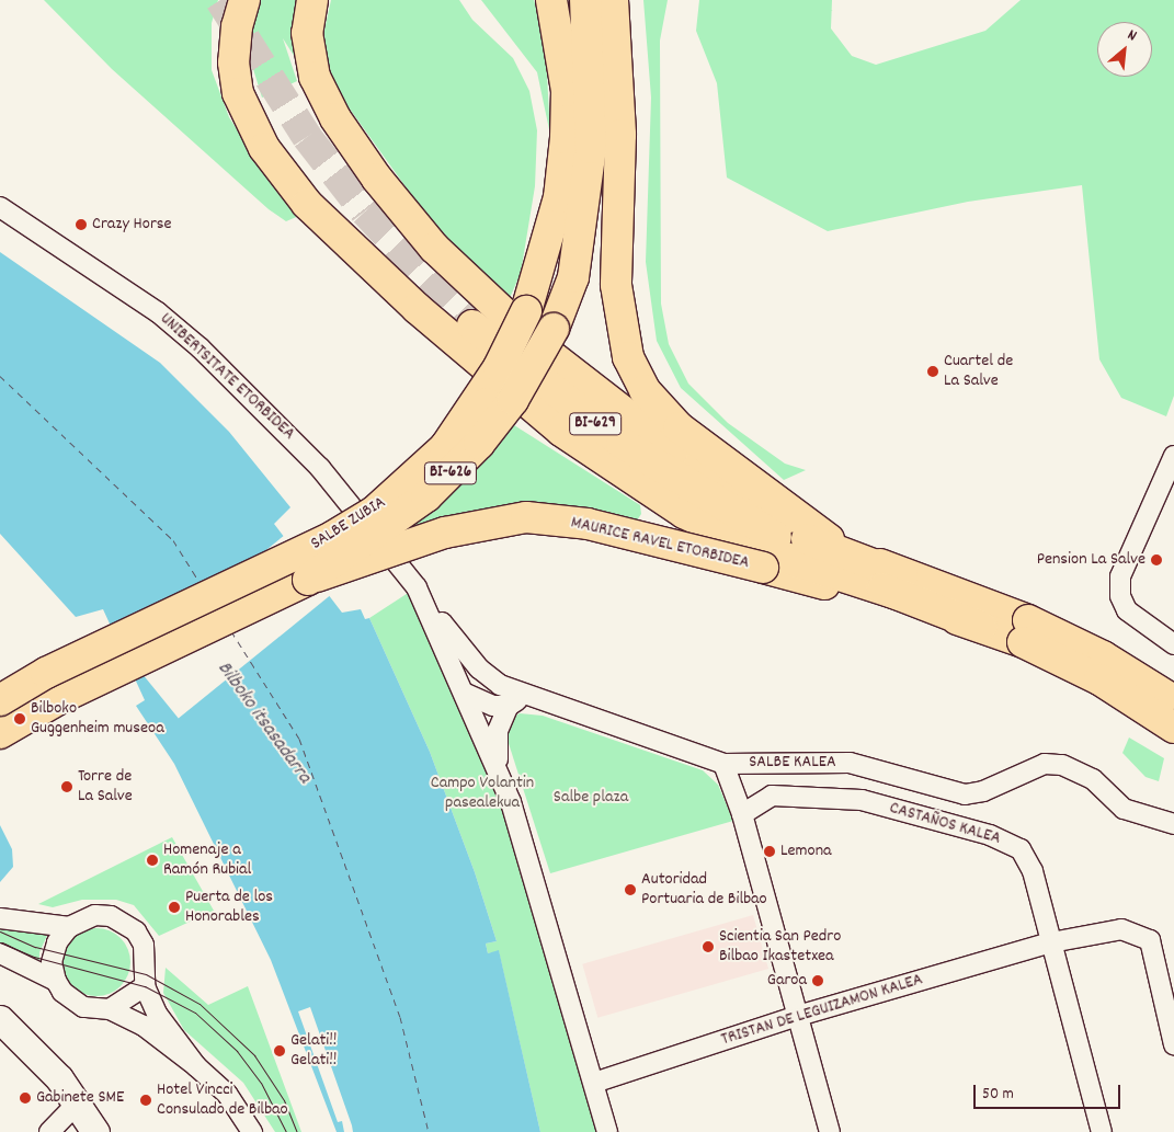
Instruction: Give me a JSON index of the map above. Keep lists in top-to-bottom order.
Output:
{
  "streets": {
    "main road": [
      "BI-629",
      "BI-626",
      "SALBE ZUBIA",
      "MAURICE RAVEL ETORBIDEA"
    ],
    "street": [
      "UNIBERTSITATE ETORBIDEA",
      "SALBE KALEA",
      "CASTAÑOS KALEA",
      "TRISTAN DE LEGUIZAMON KALEA"
    ]
  },
  "crossings": [
    ["UNIBERTSITATE ETORBIDEA", "SALBE KALEA"],
    ["BI-626", "SALBE ZUBIA"],
    ["BI-626", "MAURICE RAVEL ETORBIDEA"],
    ["CASTAÑOS KALEA", "TRISTAN DE LEGUIZAMON KALEA"]
  ],
  "water": ["Bilboko itsasadarra"],
  "parks": ["Campo Volantin pasealekua", "Salbe plaza"],
  "places": [
    "Crazy Horse",
    "Cuartel de La Salve",
    "Pension La Salve",
    "Bilboko Guggenheim museoa",
    "Torre de La Salve",
    "Lemona",
    "Homenaje a Ramón Rubial",
    "Autoridad Portuaria de Bilbao",
    "Puerta de los Honorables",
    "Scientia San Pedro Bilbao Ikastetxea",
    "Garoa",
    "Gelati!! Gelati!!",
    "Gabinete SME",
    "Hotel Vincci Consulado de Bilbao"
  ],
  "scale_bar": "50 m",
  "north": "top right"
}
